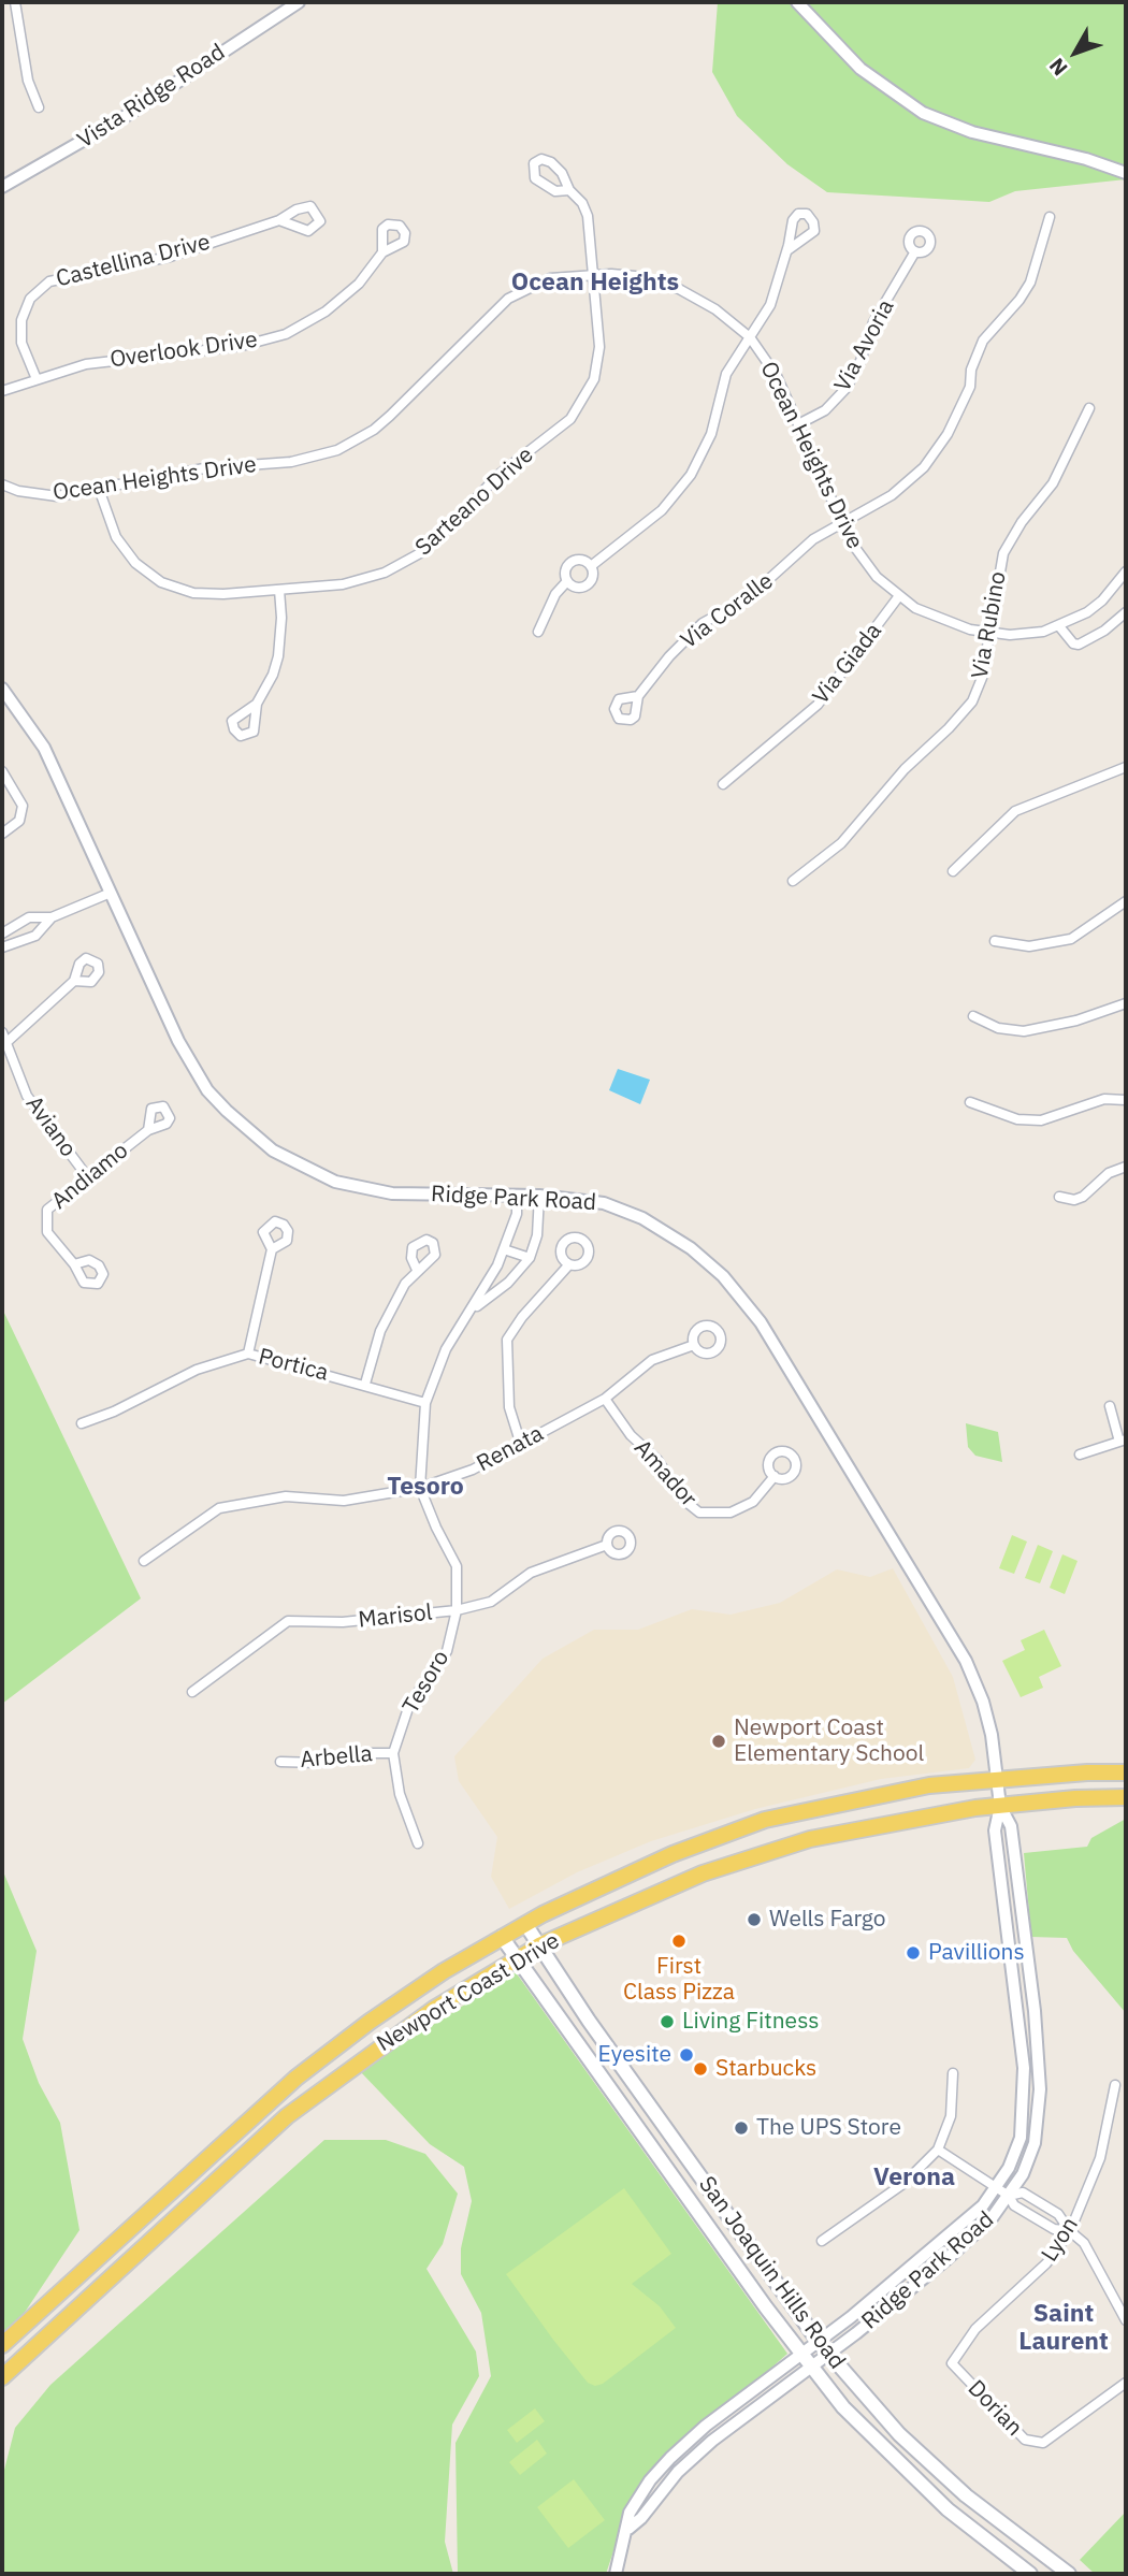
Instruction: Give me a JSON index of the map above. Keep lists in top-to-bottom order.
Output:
{
  "streets": {
    "main road": ["Newport Coast Drive", "San Joaquin Hills Road"],
    "street": [
      "Vista Ridge Road",
      "Castellina Drive",
      "Via Avoria",
      "Overlook Drive",
      "Ocean Heights Drive",
      "Sarteano Drive",
      "Via Coralle",
      "Via Rubino",
      "Via Giada",
      "Aviano",
      "Andiamo",
      "Ridge Park Road",
      "Portica",
      "Renata",
      "Amador",
      "Marisol",
      "Tesoro",
      "Arbella",
      "Lyon",
      "Dorian"
    ]
  },
  "crossings": [
    ["Castellina Drive", "Overlook Drive"],
    ["Via Avoria", "Ocean Heights Drive"],
    ["Ocean Heights Drive", "Sarteano Drive"],
    ["Ocean Heights Drive", "Via Coralle"],
    ["Ocean Heights Drive", "Via Rubino"],
    ["Ocean Heights Drive", "Via Giada"],
    ["Aviano", "Andiamo"],
    ["Ridge Park Road", "Tesoro"],
    ["Ridge Park Road", "Newport Coast Drive"],
    ["Ridge Park Road", "San Joaquin Hills Road"],
    ["Portica", "Tesoro"],
    ["Renata", "Amador"],
    ["Renata", "Tesoro"],
    ["Marisol", "Tesoro"],
    ["Tesoro", "Arbella"],
    ["Newport Coast Drive", "San Joaquin Hills Road"],
    ["Lyon", "Dorian"]
  ],
  "districts": [
    "Ocean Heights",
    "Tesoro",
    "Verona",
    "Saint Laurent"
  ],
  "places": [
    "Newport Coast Elementary School",
    "Wells Fargo",
    "First Class Pizza",
    "Pavillions",
    "Living Fitness",
    "Eyesite",
    "Starbucks",
    "The UPS Store"
  ],
  "north": "bottom left"
}
